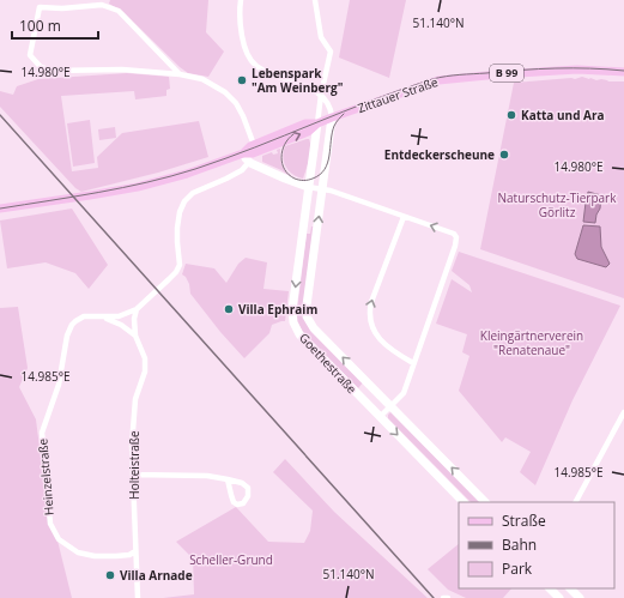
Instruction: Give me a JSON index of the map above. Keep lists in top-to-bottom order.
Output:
{
  "streets": {
    "main road": ["B 99", "Zittauer Straße"],
    "street": ["Goethestraße", "Holteistraße", "Heinzelstraße"]
  },
  "crossings": [
    ["Zittauer Straße", "Goethestraße"],
    ["Holteistraße", "Heinzelstraße"]
  ],
  "parks": ["Naturschutz-Tierpark Görlitz", "Kleingärtnerverein \"Renatenaue\"", "Scheller-Grund"],
  "places": [
    "Lebenspark \"Am Weinberg\"",
    "Katta und Ara",
    "Entdeckerscheune",
    "Villa Ephraim",
    "Villa Arnade"
  ],
  "legend": ["Straße", "Bahn", "Park"],
  "scale_bar": "100 m",
  "coordinates": ["51.140°N", "14.980°E", "14.985°E"]
}
